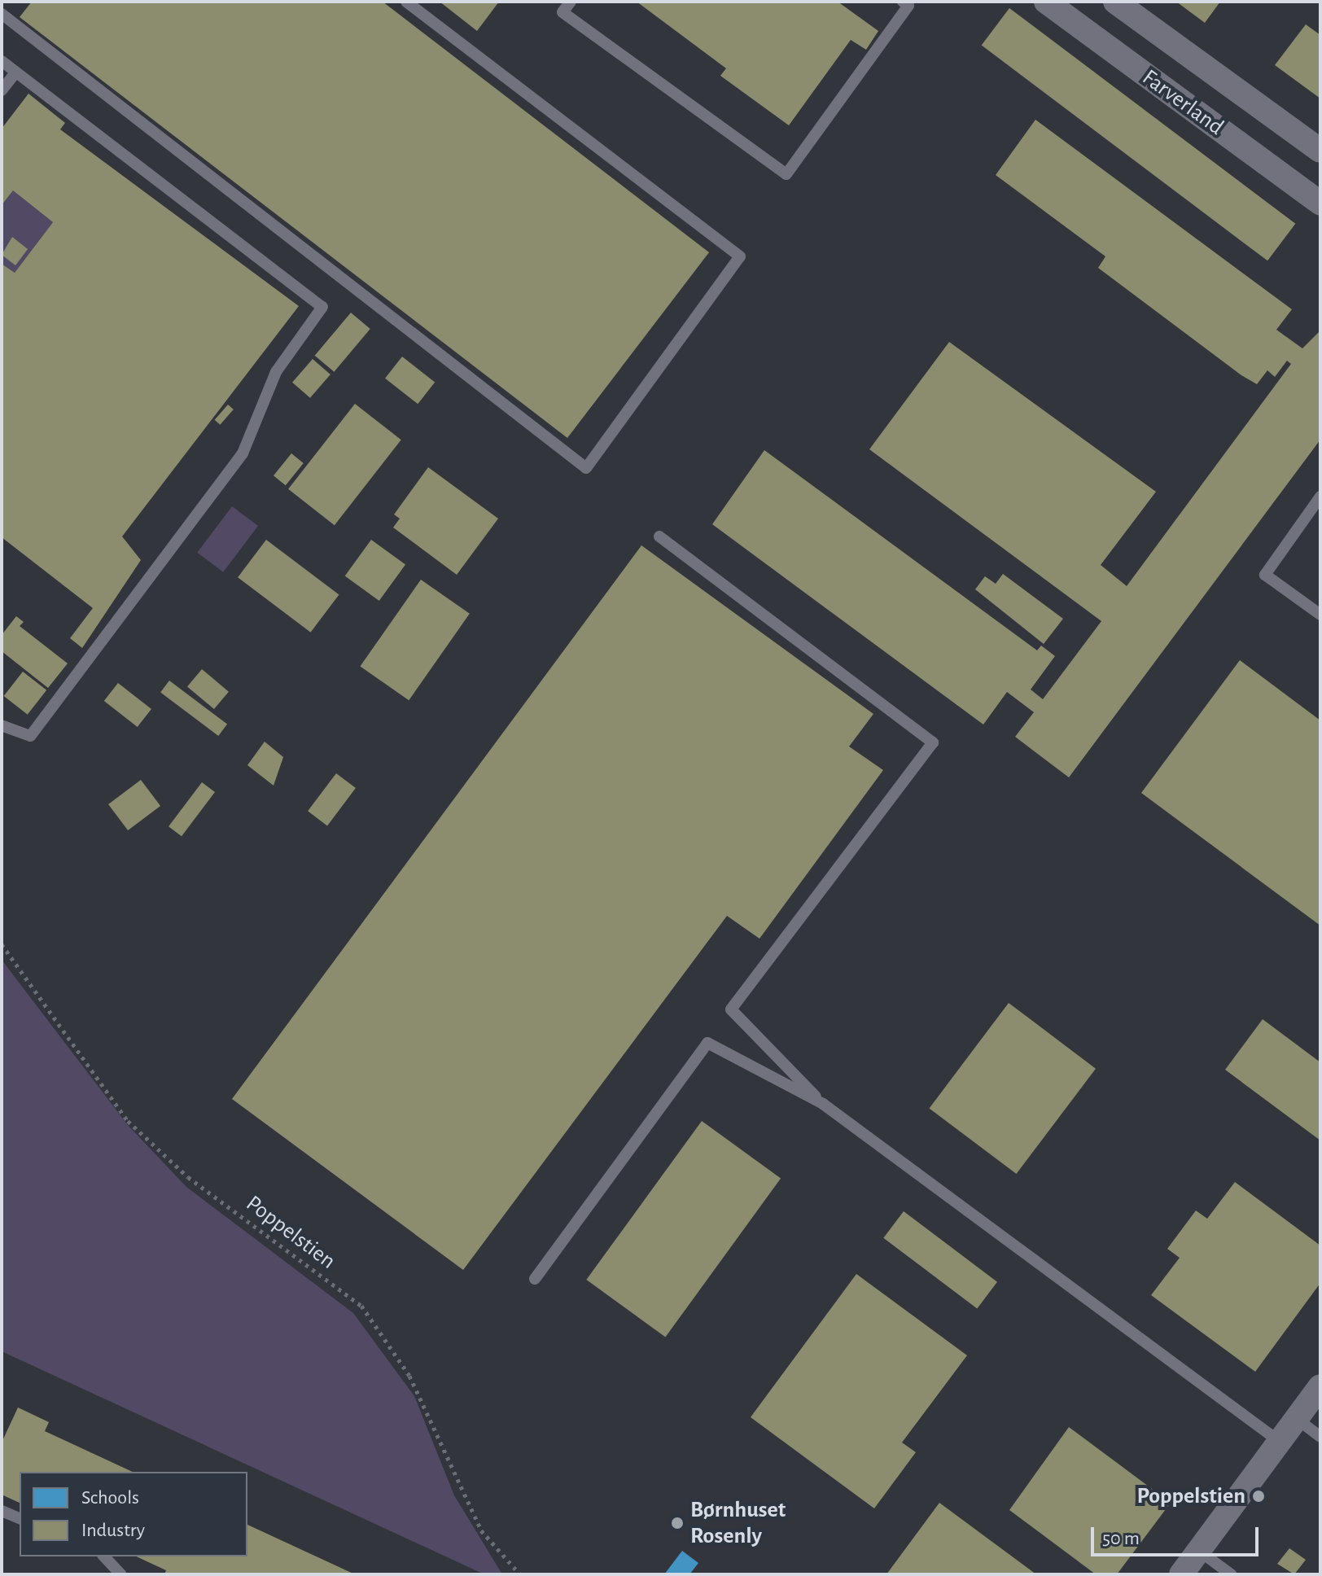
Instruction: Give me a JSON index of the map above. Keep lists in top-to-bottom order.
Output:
{
  "streets": {
    "street": ["Farverland"],
    "path": ["Poppelstien"]
  },
  "places": ["Poppelstien", "Børnhuset Rosenly"],
  "legend": ["Schools", "Industry"],
  "scale_bar": "50 m"
}
